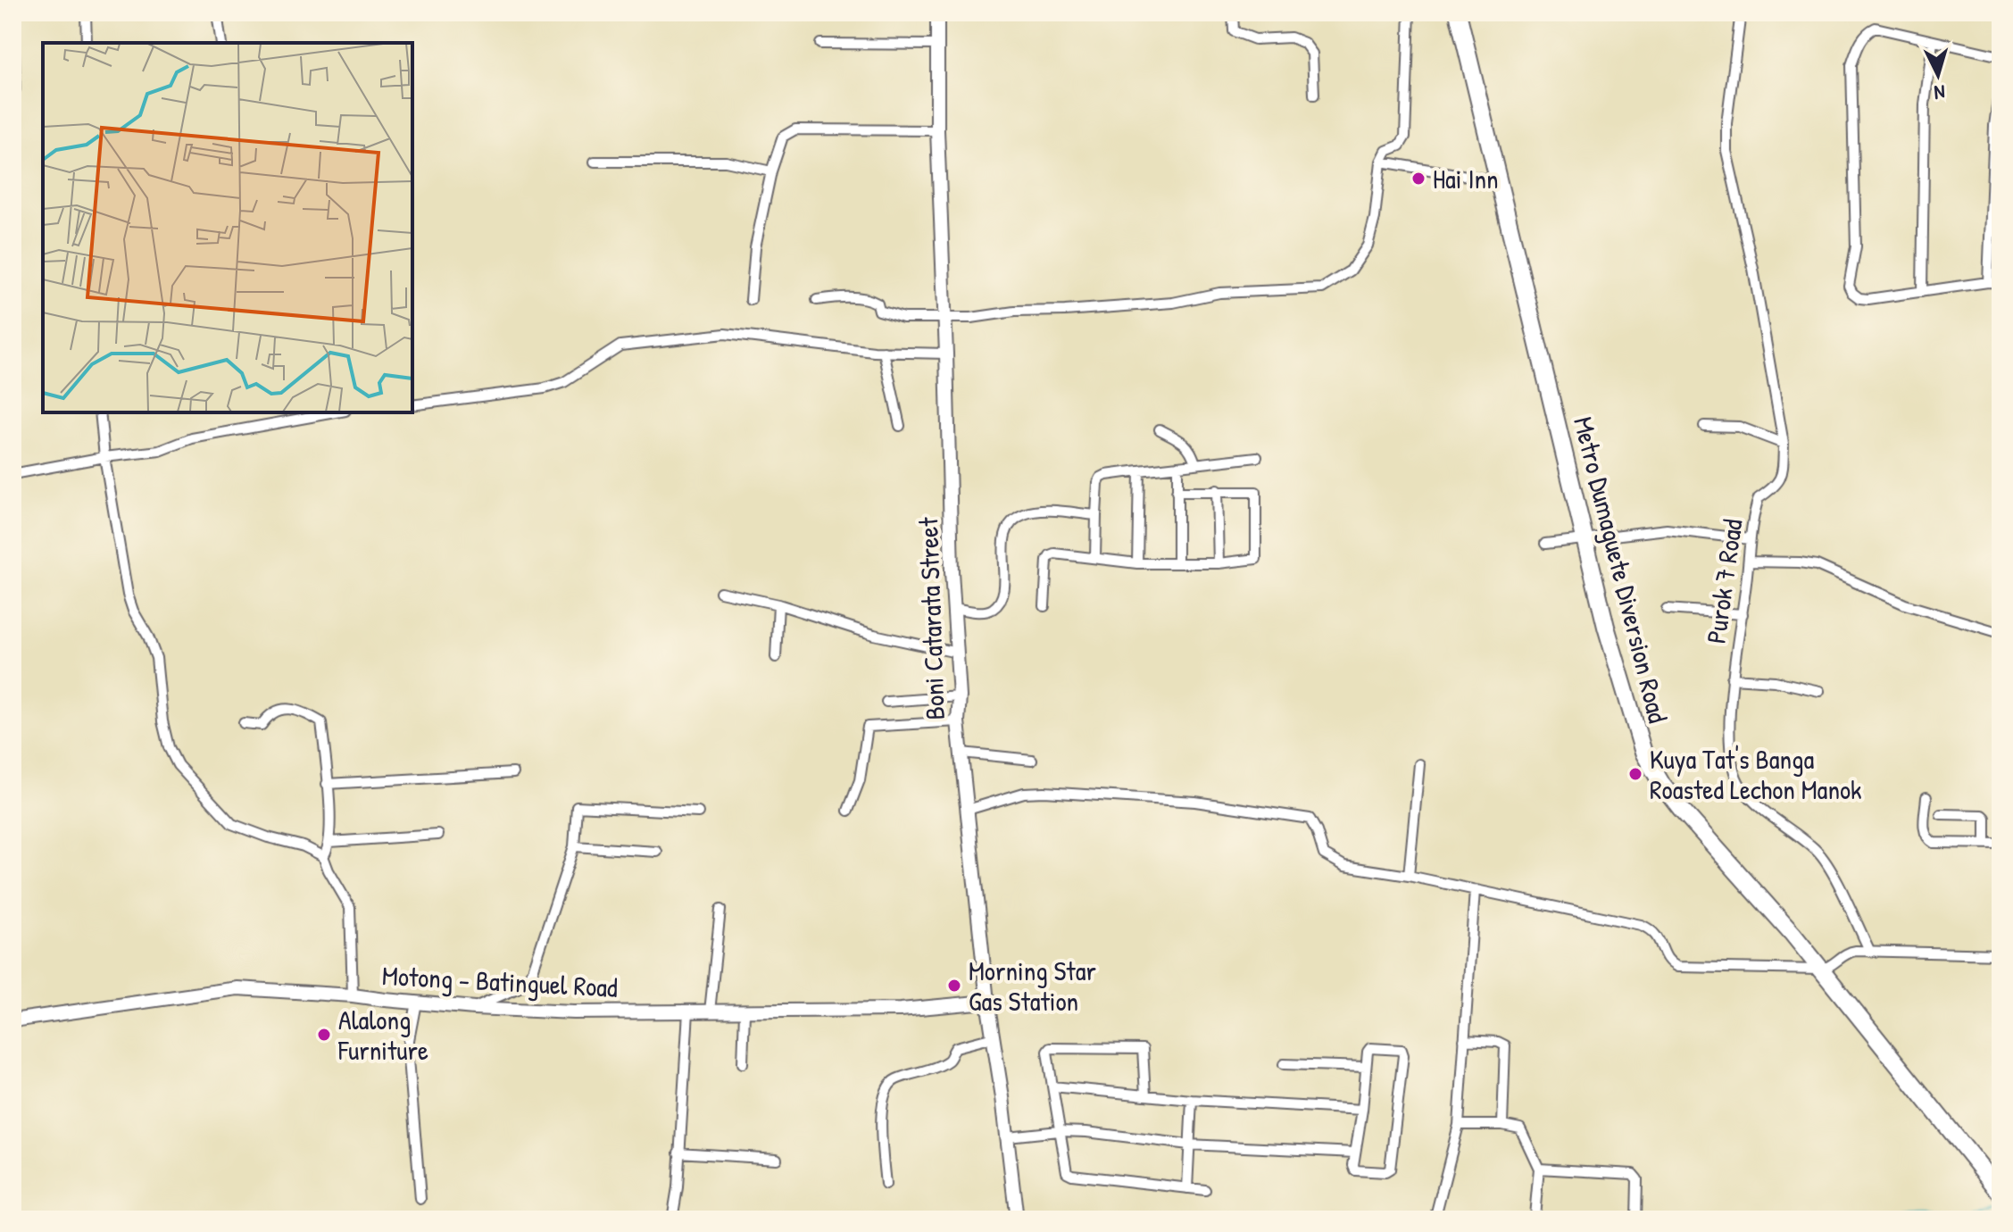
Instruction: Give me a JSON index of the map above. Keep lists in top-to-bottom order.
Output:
{
  "streets": {
    "highway": ["Metro Dumaguete Diversion Road"],
    "street": ["Purok 7 Road", "Boni Catarata Street", "Motong - Batinguel Road"]
  },
  "crossings": [
    ["Boni Catarata Street", "Motong - Batinguel Road"]
  ],
  "places": [
    "Hai Inn",
    "Kuya Tat's Banga Roasted Lechon Manok",
    "Morning Star Gas Station",
    "Alalong Furniture"
  ],
  "north": "bottom"
}
